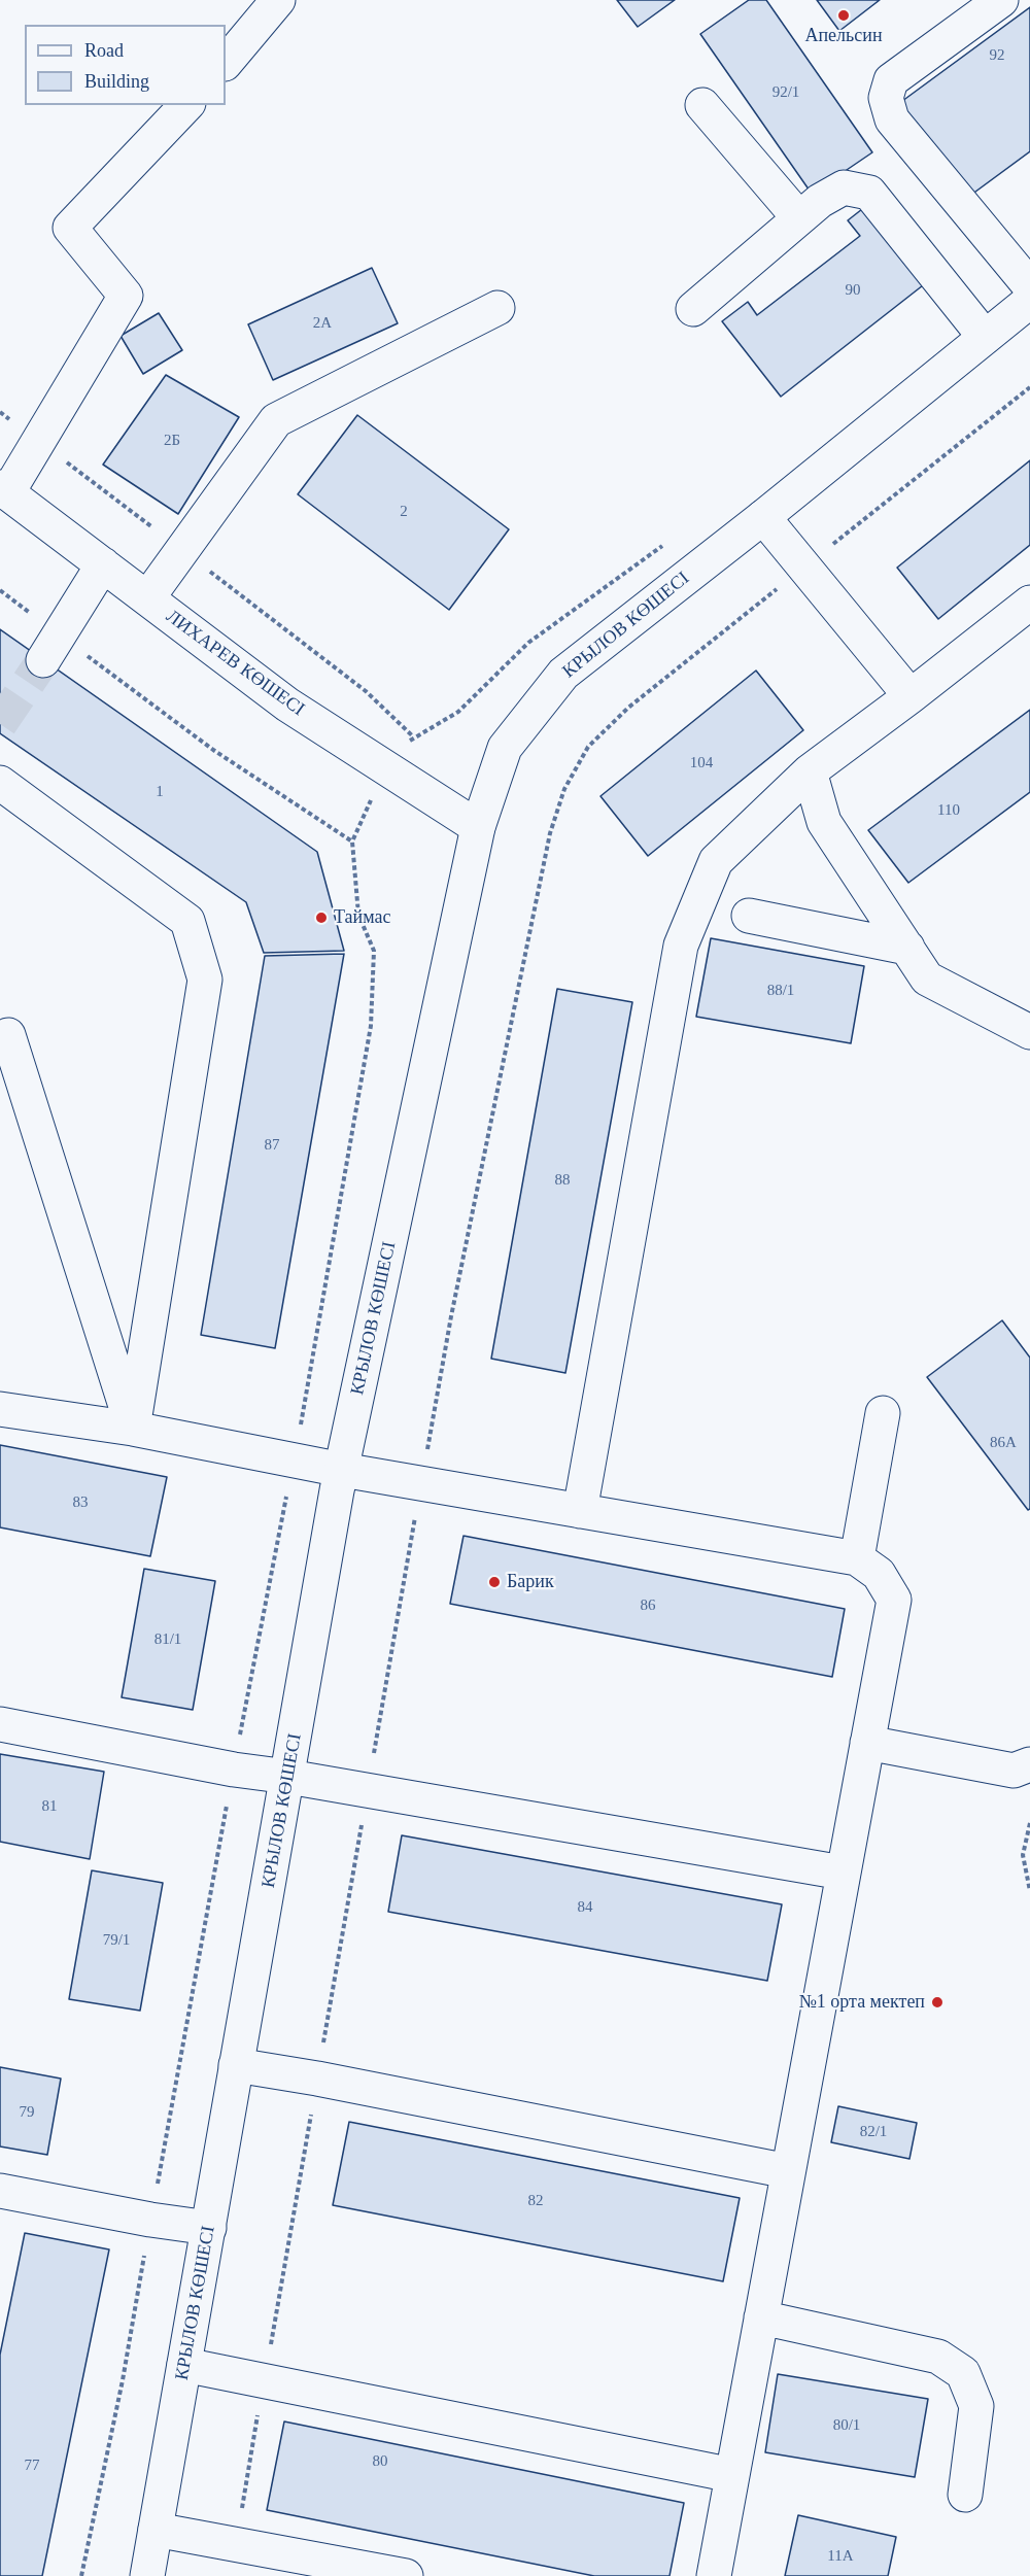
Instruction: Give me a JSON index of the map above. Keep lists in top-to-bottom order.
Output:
{
  "streets": {
    "main road": ["КРЫЛОВ КӨШЕСІ", "ЛИХАРЕВ КӨШЕСІ"]
  },
  "crossings": [
    ["КРЫЛОВ КӨШЕСІ", "ЛИХАРЕВ КӨШЕСІ"]
  ],
  "places": [
    "Апельсин",
    "Таймас",
    "Барик",
    "№1 орта мектеп"
  ],
  "house_numbers": [
    "92",
    "92/1",
    "90",
    "2А",
    "2Б",
    "2",
    "104",
    "1",
    "110",
    "88/1",
    "87",
    "88",
    "86А",
    "83",
    "86",
    "81/1",
    "81",
    "84",
    "79/1",
    "79",
    "82/1",
    "82",
    "80/1",
    "80",
    "77",
    "11А"
  ],
  "legend": ["Road", "Building"]
}
